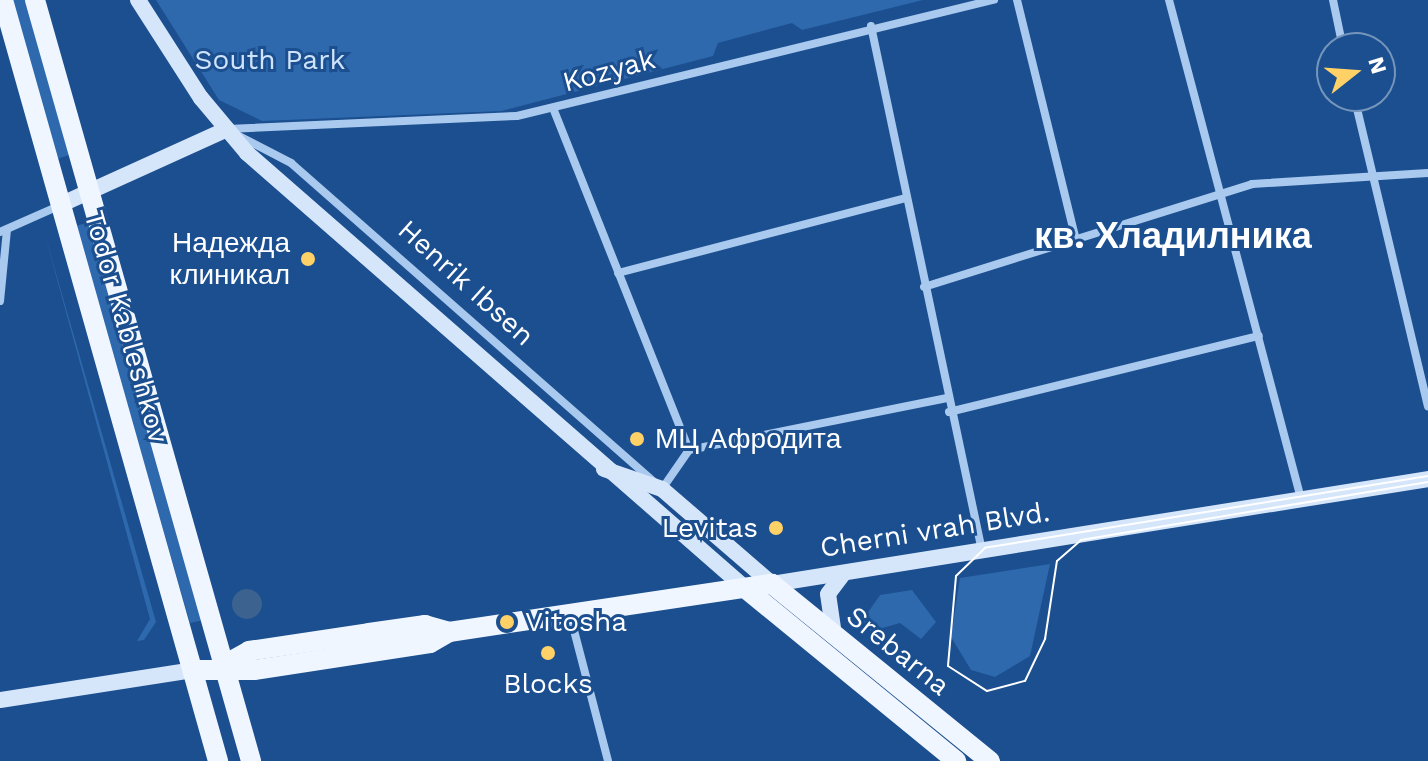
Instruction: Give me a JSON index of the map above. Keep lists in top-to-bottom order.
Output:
{
  "streets": {
    "main road": [
      "Henrik Ibsen",
      "Todor Kableshkov",
      "Cherni vrah Blvd.",
      "Srebarna"
    ],
    "street": ["Kozyak"]
  },
  "crossings": [
    ["Kozyak", "Henrik Ibsen"],
    ["Henrik Ibsen", "Cherni vrah Blvd."],
    ["Henrik Ibsen", "Srebarna"],
    ["Todor Kableshkov", "Cherni vrah Blvd."],
    ["Cherni vrah Blvd.", "Srebarna"]
  ],
  "districts": ["кв. Хладилника"],
  "parks": ["South Park"],
  "places": [
    "Надежда клиникал",
    "МЦ Афродита",
    "Levitas",
    "Vitosha",
    "Blocks"
  ],
  "north": "right"
}
